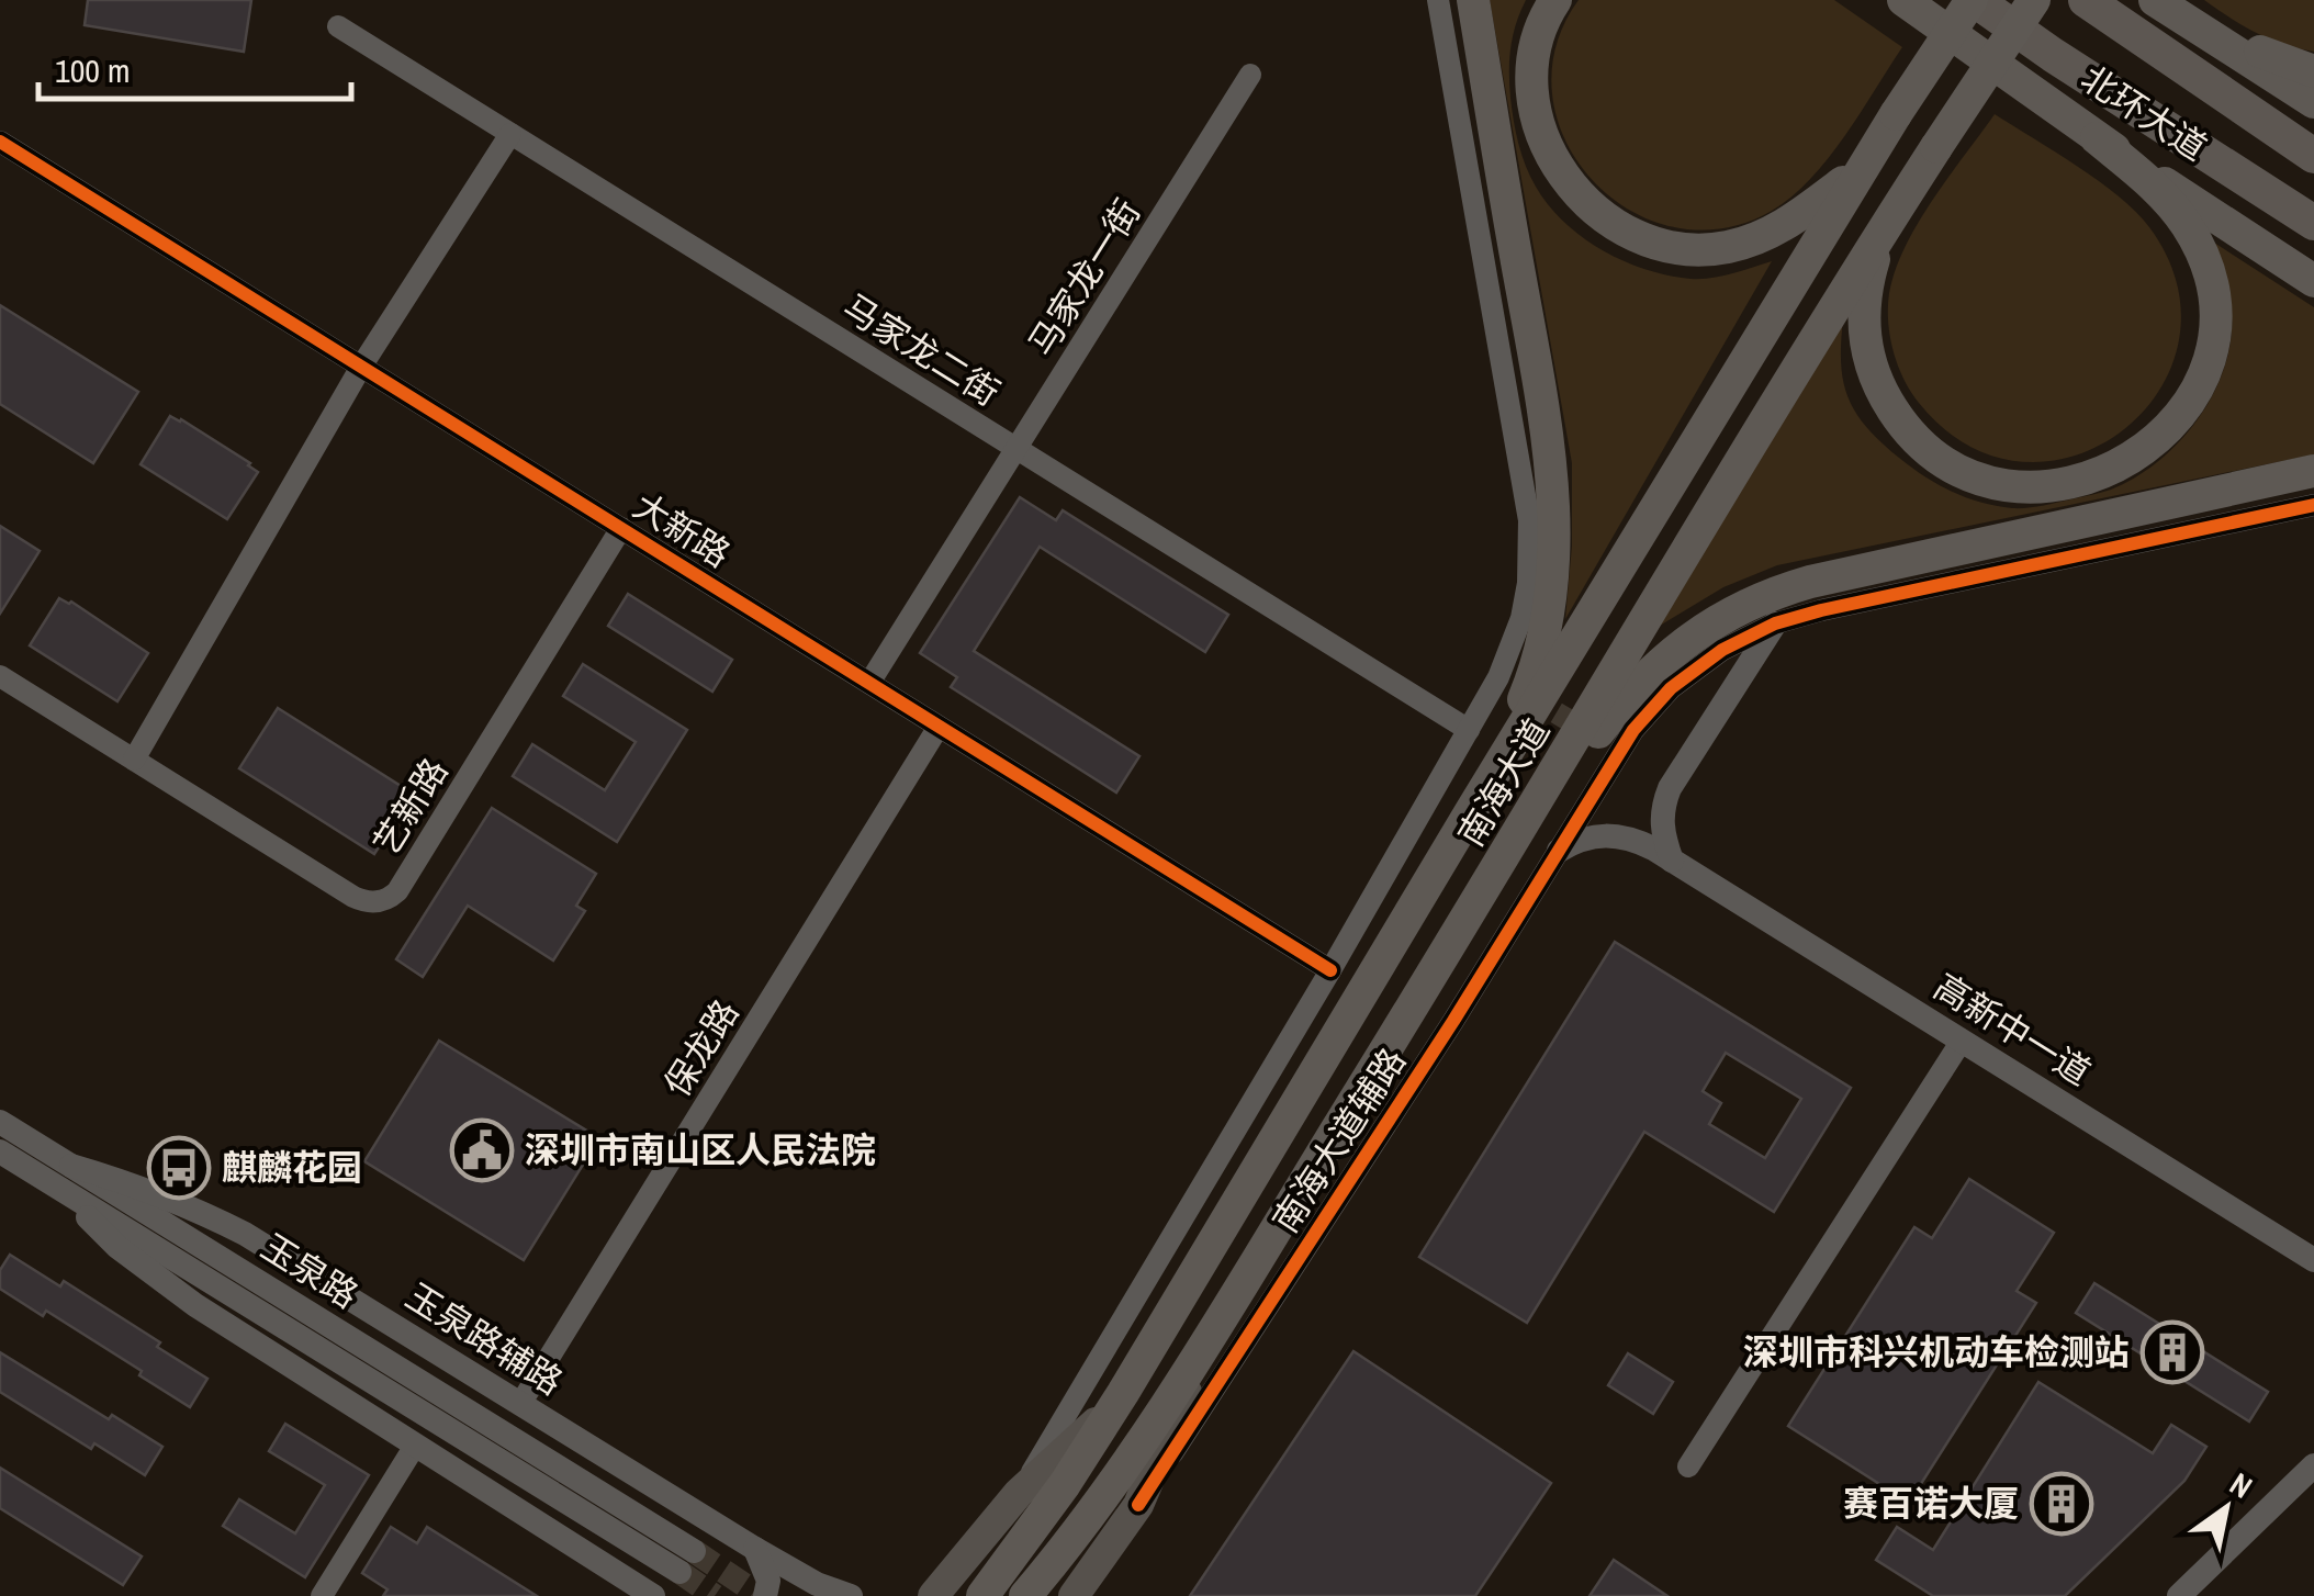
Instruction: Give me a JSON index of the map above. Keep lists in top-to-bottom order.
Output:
{
  "streets": {
    "highway": ["北环大道"],
    "main road": ["南海大道"],
    "street": [
      "马家龙一街",
      "马家龙二街",
      "大新路",
      "艺新路",
      "高新中一道",
      "保龙路",
      "南海大道辅路",
      "玉泉路",
      "玉泉路辅路"
    ]
  },
  "crossings": [
    ["北环大道", "南海大道"],
    ["马家龙一街", "马家龙二街"],
    ["马家龙一街", "大新路"],
    ["大新路", "艺新路"],
    ["大新路", "保龙路"],
    ["高新中一道", "南海大道辅路"],
    ["保龙路", "玉泉路辅路"],
    ["玉泉路", "玉泉路辅路"]
  ],
  "places": {
    "public building": ["深圳市南山区人民法院"],
    "bus stop": ["麒麟花园"],
    "building": ["深圳市科兴机动车检测站", "赛百诺大厦"]
  },
  "scale_bar": "100 m",
  "north": "top right"
}
